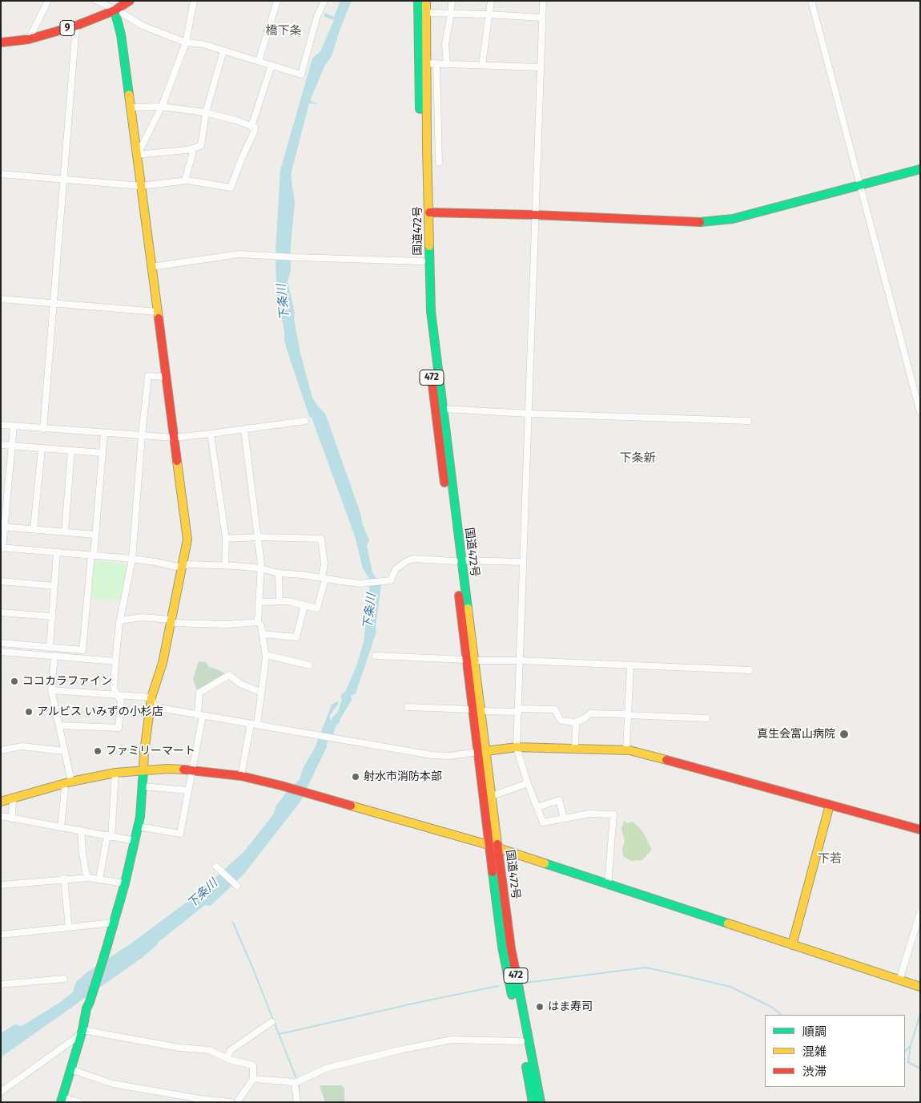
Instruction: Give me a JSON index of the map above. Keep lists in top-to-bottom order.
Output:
{
  "streets": {
    "main road": ["9", "国道472号", "472"]
  },
  "districts": ["橋下条", "下条新", "下若"],
  "water": ["下条川"],
  "places": [
    "ココカラファイン",
    "アルビス いみずの小杉店",
    "真生会富山病院",
    "ファミリーマート",
    "射水市消防本部",
    "はま寿司"
  ],
  "legend": ["順調", "混雑", "渋滞"]
}
